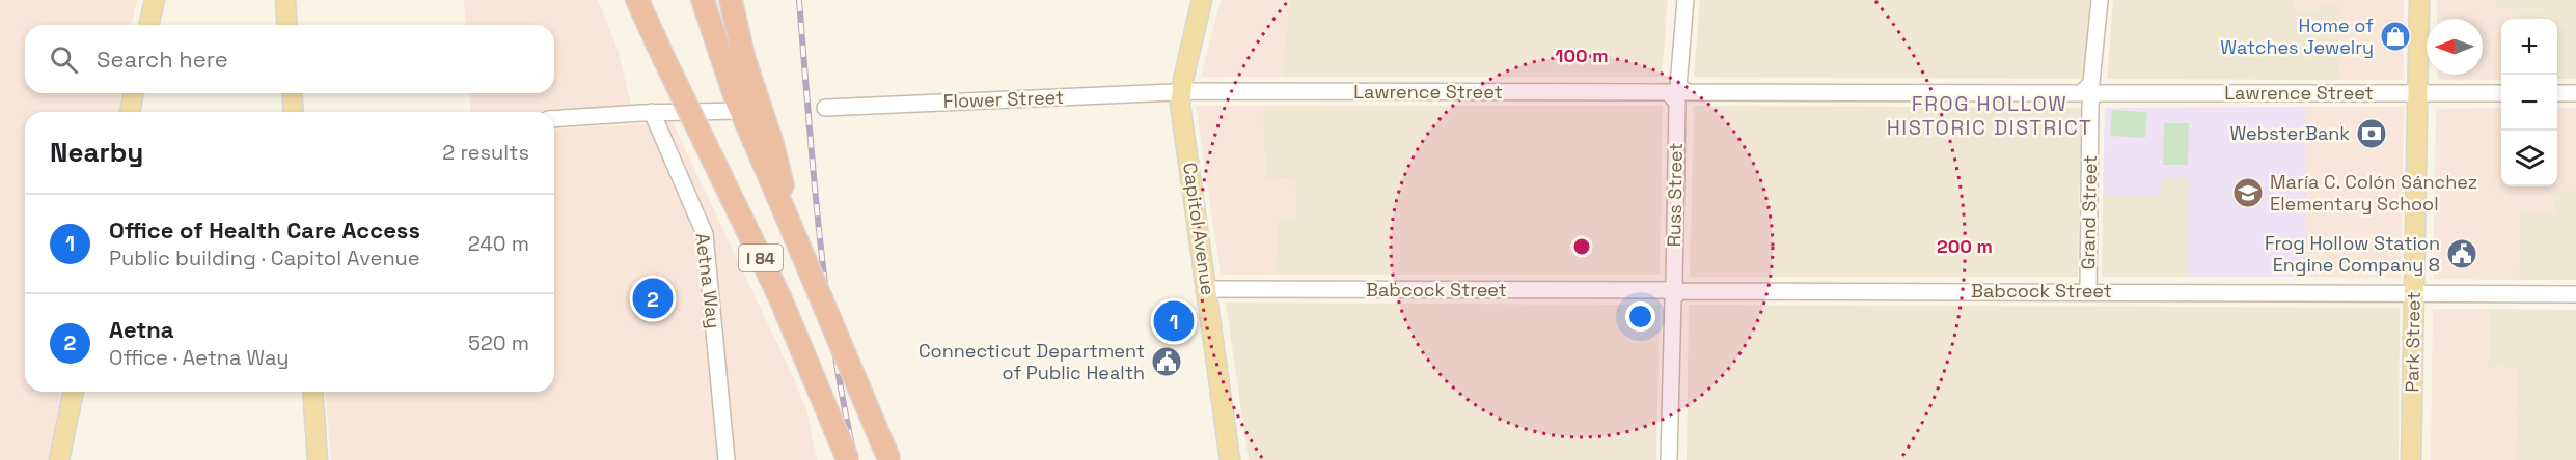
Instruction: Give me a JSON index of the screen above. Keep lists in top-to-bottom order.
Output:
{
  "streets": {
    "highway": ["I 84"],
    "main road": ["Capitol Avenue", "Park Street"],
    "street": [
      "Lawrence Street",
      "Flower Street",
      "Russ Street",
      "Grand Street",
      "Aetna Way",
      "Babcock Street"
    ]
  },
  "crossings": [
    ["Lawrence Street", "Flower Street"],
    ["Lawrence Street", "Russ Street"],
    ["Lawrence Street", "Grand Street"],
    ["Lawrence Street", "Capitol Avenue"],
    ["Lawrence Street", "Park Street"],
    ["Flower Street", "Capitol Avenue"],
    ["Russ Street", "Babcock Street"],
    ["Grand Street", "Babcock Street"],
    ["Capitol Avenue", "Babcock Street"],
    ["Babcock Street", "Park Street"]
  ],
  "districts": ["FROG HOLLOW HISTORIC DISTRICT"],
  "places": {
    "shop": ["Home of Watches Jewelry"],
    "bank": ["WebsterBank"],
    "school or university": ["María C. Colón Sánchez Elementary School"],
    "public building": ["Frog Hollow Station Engine Company 8", "Connecticut Department of Public Health"]
  },
  "north": "left",
  "page": {
    "map_buttons": ["+", "−"],
    "search": "Search here",
    "heading": ["Nearby", "2 results"],
    "list": [
      {
        "mark": "1",
        "name": "Office of Health Care Access",
        "note": "Public building · Capitol Avenue",
        "value": "240 m"
      },
      {
        "mark": "2",
        "name": "Aetna",
        "note": "Office · Aetna Way",
        "value": "520 m"
      }
    ],
    "pins": ["2", "1"]
  },
  "rings": ["100 m", "200 m"]
}
